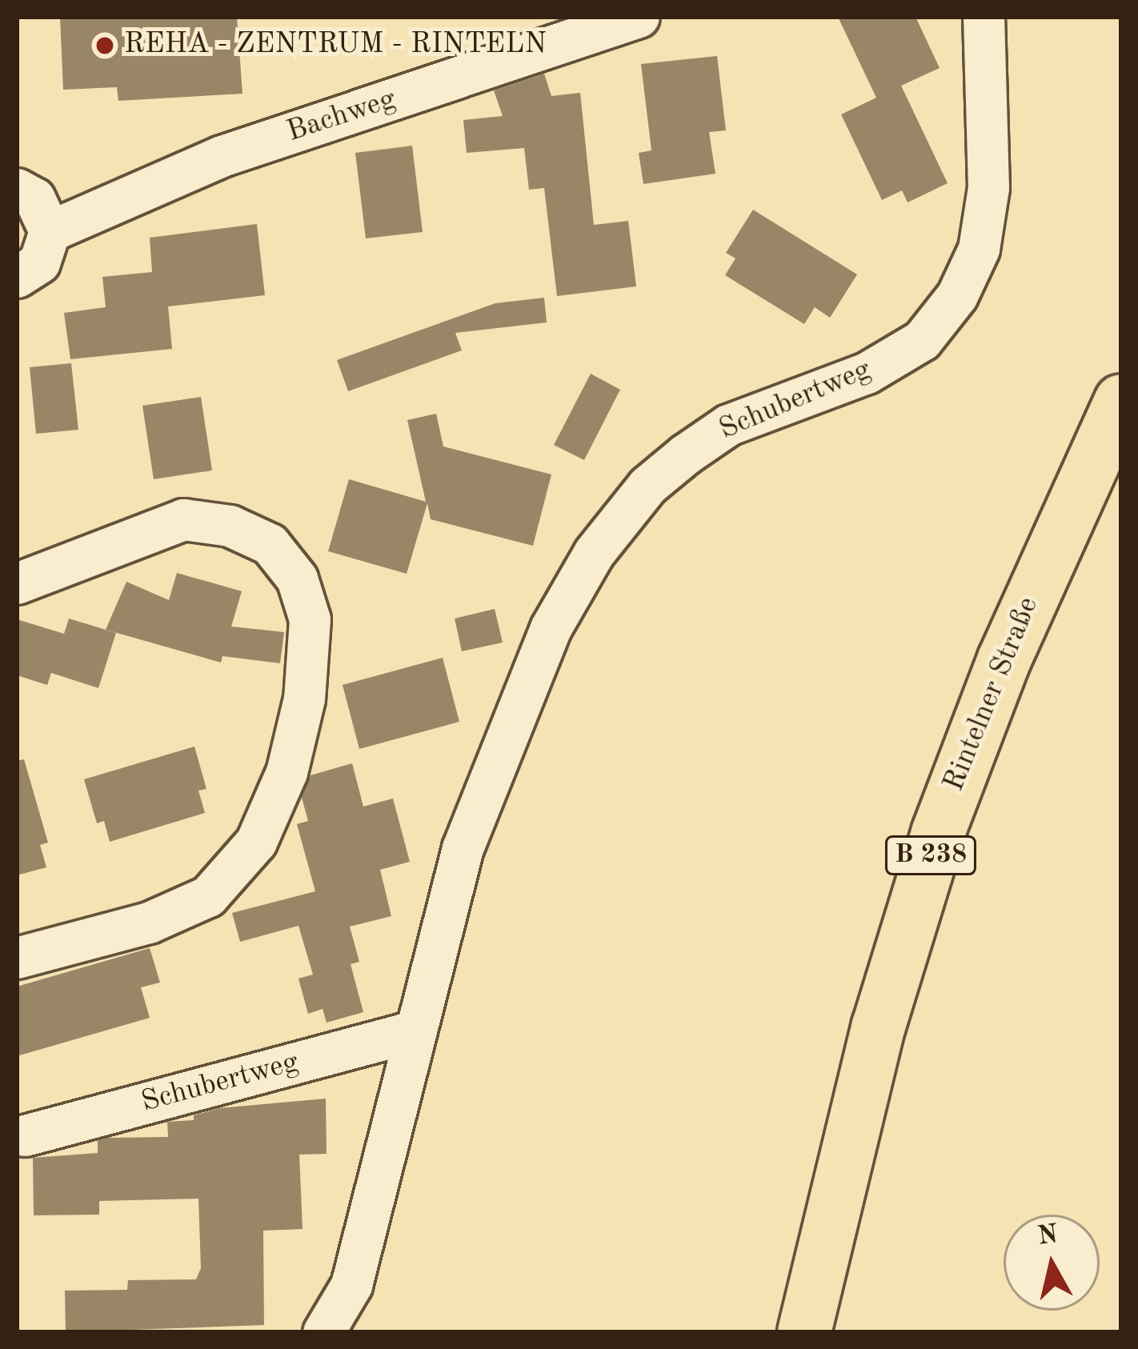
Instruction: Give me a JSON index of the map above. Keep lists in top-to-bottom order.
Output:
{
  "streets": {
    "main road": ["Rintelner Straße", "B 238"],
    "street": ["Bachweg", "Schubertweg"]
  },
  "places": ["REHA - ZENTRUM - RINTELN"],
  "north": "top"
}
